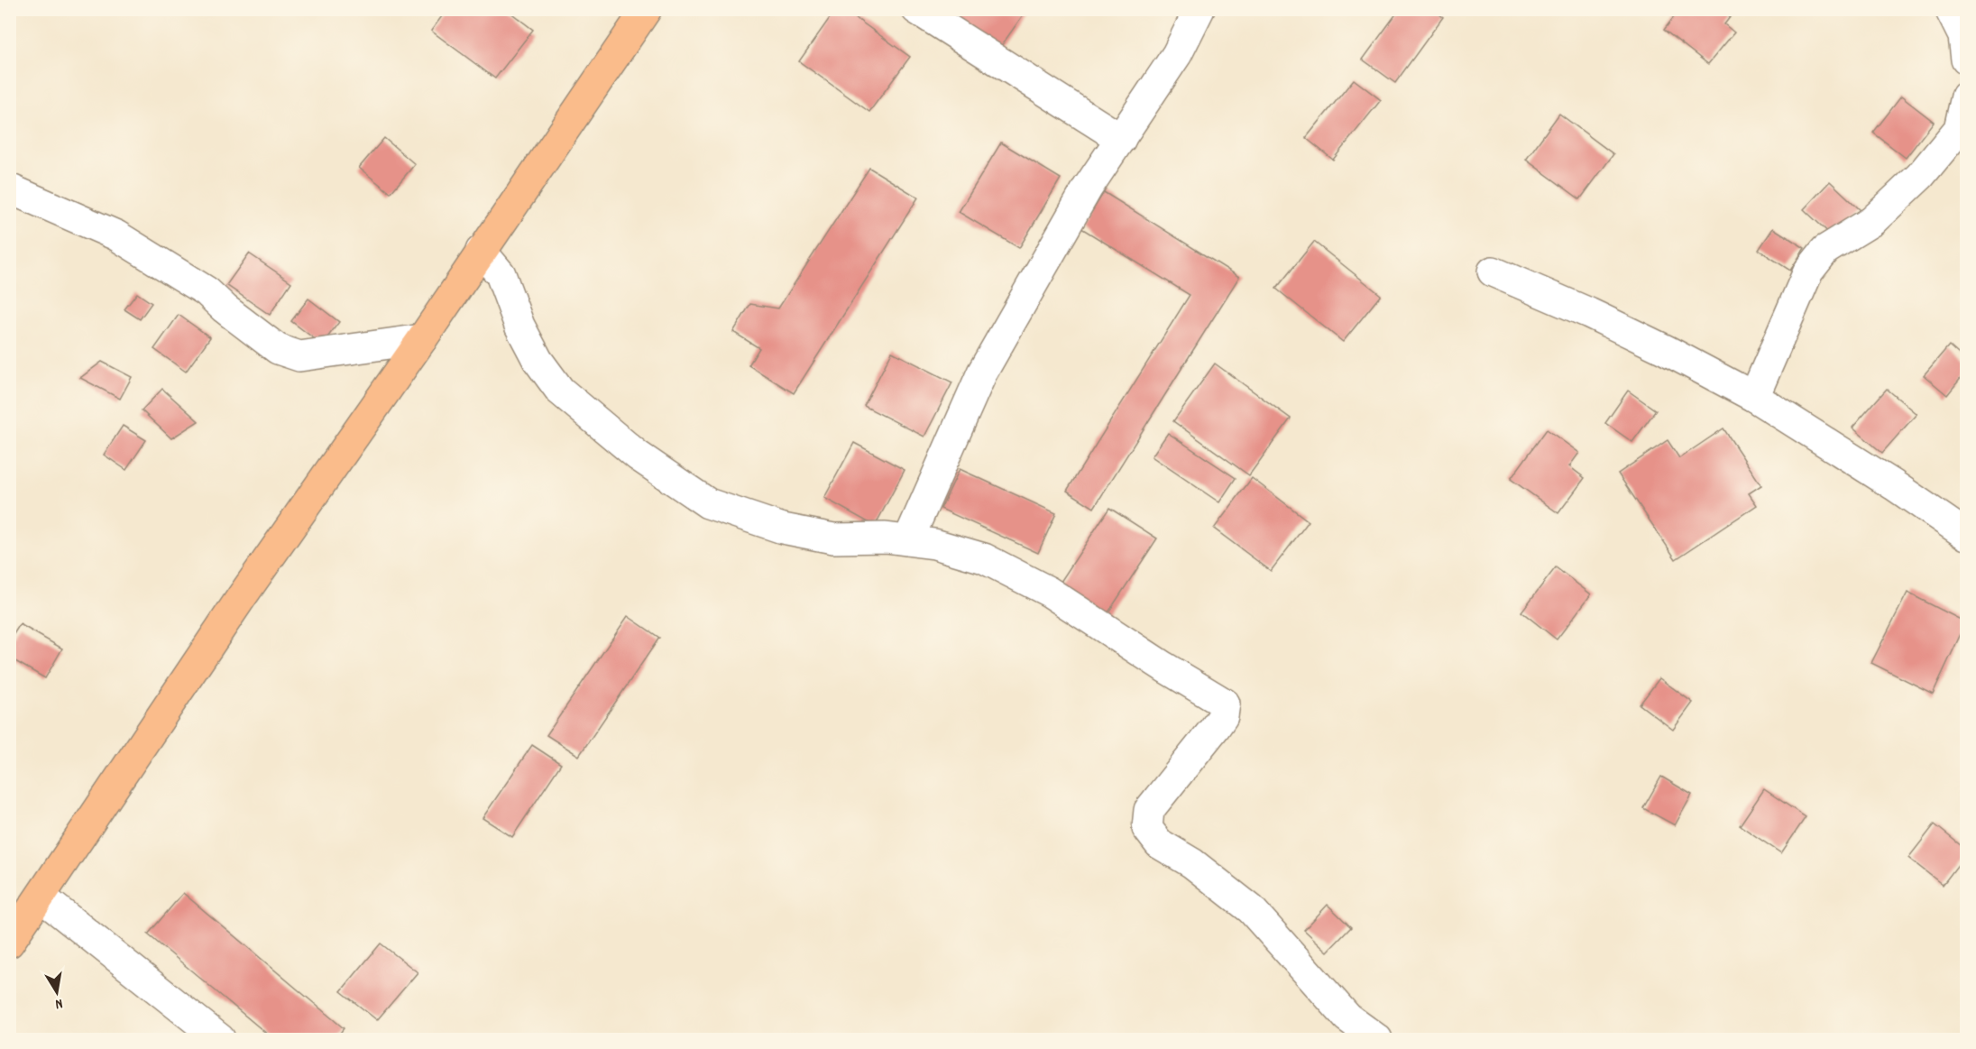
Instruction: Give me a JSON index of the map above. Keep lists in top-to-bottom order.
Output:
{
  "north": "bottom"
}
